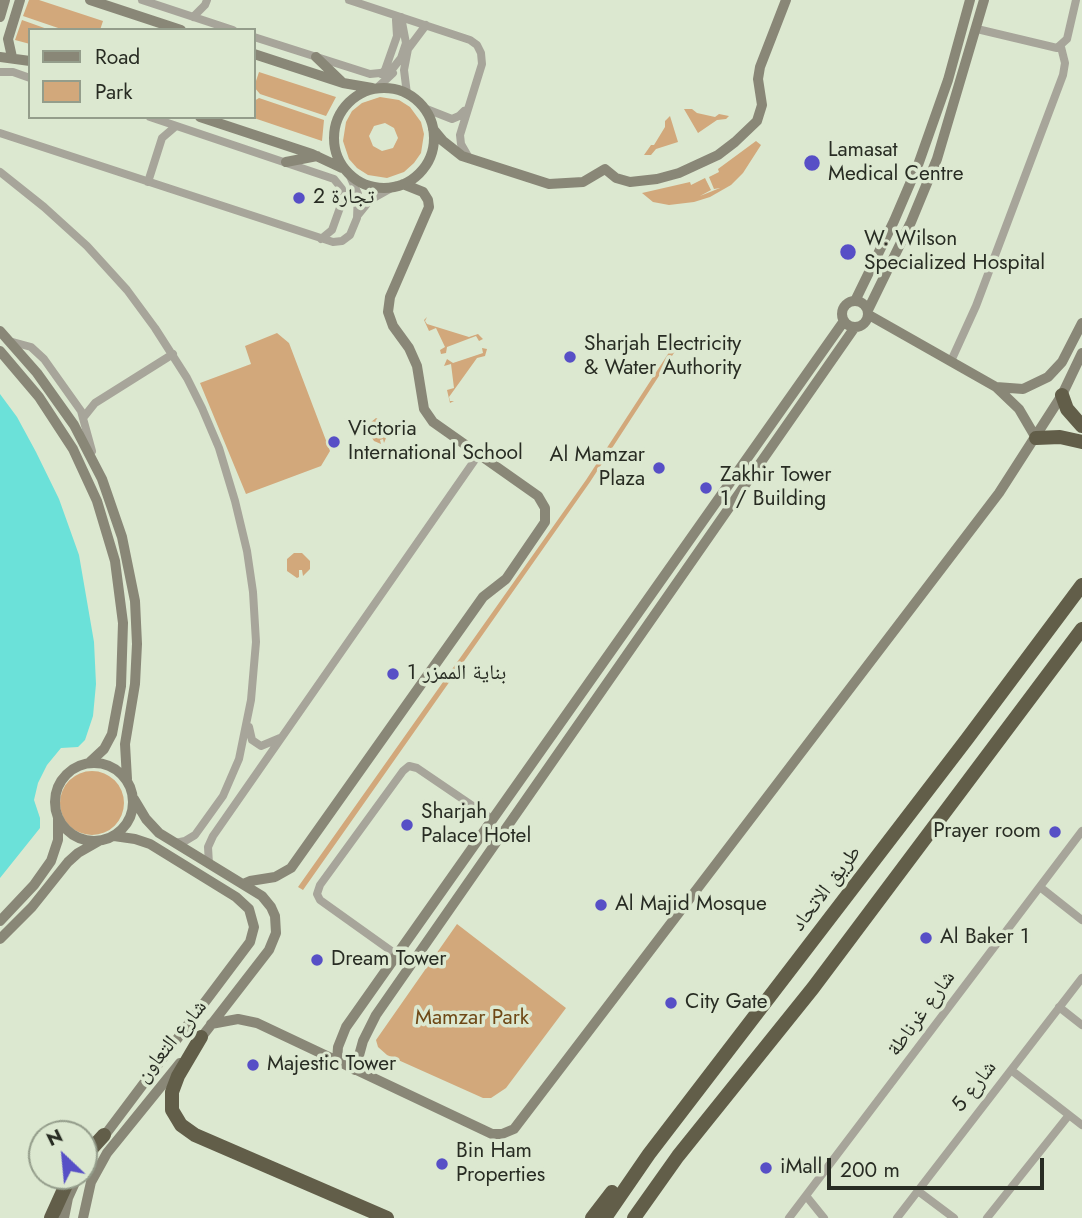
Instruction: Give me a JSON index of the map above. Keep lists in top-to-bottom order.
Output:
{
  "streets": {
    "highway": ["طريق الاتحاد"],
    "street": ["شارع غرناطة", "شارع التعاون", "شارع 5"]
  },
  "parks": ["Mamzar Park"],
  "places": [
    "Lamasat Medical Centre",
    "تجارة 2",
    "W. Wilson Specialized Hospital",
    "Sharjah Electricity & Water Authority",
    "Victoria International School",
    "Al Mamzar Plaza",
    "Zakhir Tower 1 / Building",
    "بناية الممزر 1",
    "Sharjah Palace Hotel",
    "Prayer room",
    "Al Majid Mosque",
    "Al Baker 1",
    "Dream Tower",
    "City Gate",
    "Majestic Tower",
    "Bin Ham Properties",
    "iMall"
  ],
  "legend": ["Road", "Park"],
  "scale_bar": "200 m",
  "north": "top left"
}
